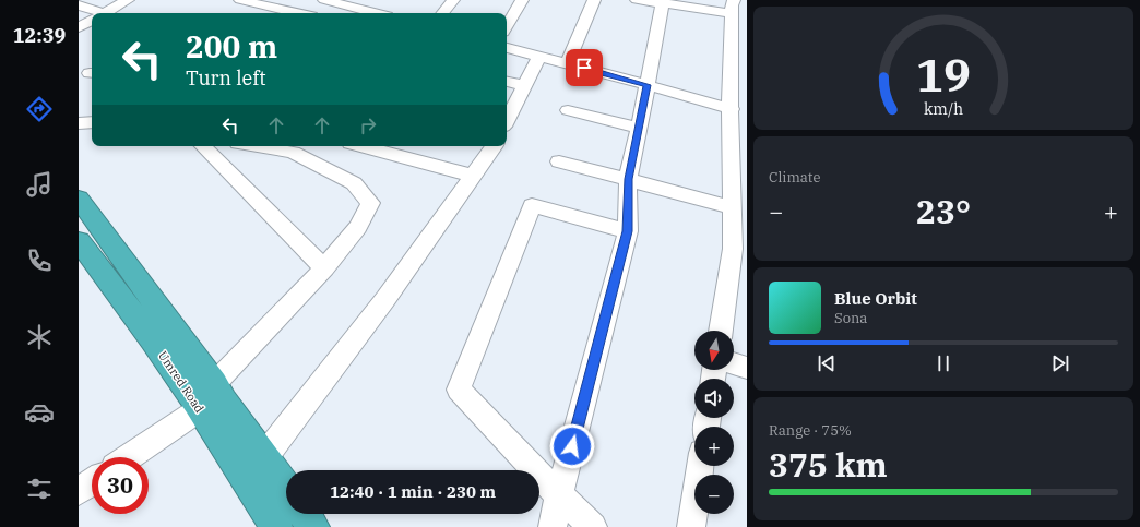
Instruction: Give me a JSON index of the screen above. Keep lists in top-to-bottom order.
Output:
{
  "streets": {
    "highway": ["Umred Road"]
  },
  "north": "bottom",
  "page": {
    "tabs": "12:39",
    "turn": ["200 m", "Turn left"],
    "tile": [
      "Climate",
      ["Range · 75%", "375 km"]
    ],
    "heat": ["−", "23°", "+"],
    "song": ["Blue Orbit", "Sona"],
    "map_buttons": ["+", "−"],
    "limit": "30",
    "trip": "12:40 · 1 min · 230 m",
    "gauge": ["19", "km/h"]
  }
}
